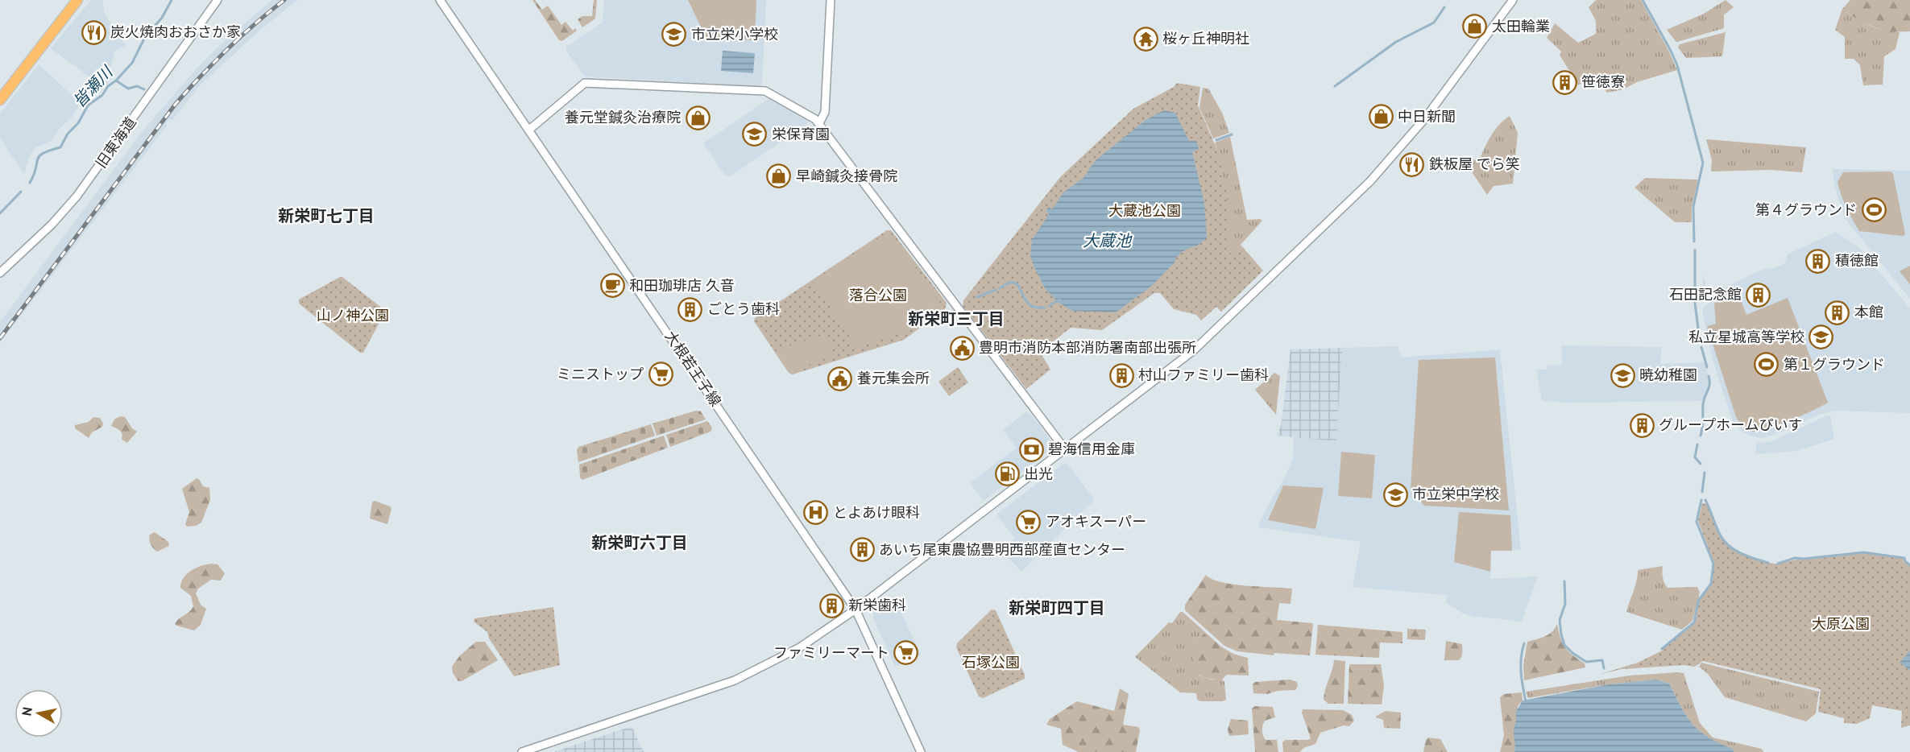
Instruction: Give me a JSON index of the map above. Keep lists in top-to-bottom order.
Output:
{
  "streets": {
    "street": ["旧東海道", "大根若王子線"]
  },
  "districts": [
    "新栄町七丁目",
    "新栄町三丁目",
    "新栄町六丁目",
    "新栄町四丁目"
  ],
  "water": ["皆瀬川", "大蔵池"],
  "parks": [
    "大蔵池公園",
    "落合公園",
    "山ノ神公園",
    "大原公園",
    "石塚公園"
  ],
  "places": {
    "shop": [
      "太田輪業",
      "中日新聞",
      "養元堂鍼灸治療院",
      "早崎鍼灸接骨院"
    ],
    "restaurant": ["炭火焼肉おおさか家", "鉄板屋 でら笑"],
    "school or university": [
      "市立栄小学校",
      "栄保育園",
      "私立星城高等学校",
      "暁幼稚園",
      "市立栄中学校"
    ],
    "temple": ["桜ヶ丘神明社"],
    "building": [
      "笹徳寮",
      "積徳館",
      "石田記念館",
      "ごとう歯科",
      "本館",
      "村山ファミリー歯科",
      "グループホームぴいす",
      "あいち尾東農協豊明西部産直センター",
      "新栄歯科"
    ],
    "sports": ["第４グラウンド", "第１グラウンド"],
    "cafe": ["和田珈琲店 久音"],
    "public building": ["豊明市消防本部消防署南部出張所", "養元集会所"],
    "supermarket": ["ミニストップ", "アオキスーパー", "ファミリーマート"],
    "bank": ["碧海信用金庫"],
    "fuel station": ["出光"],
    "hospital": ["とよあけ眼科"]
  },
  "north": "left"
}
